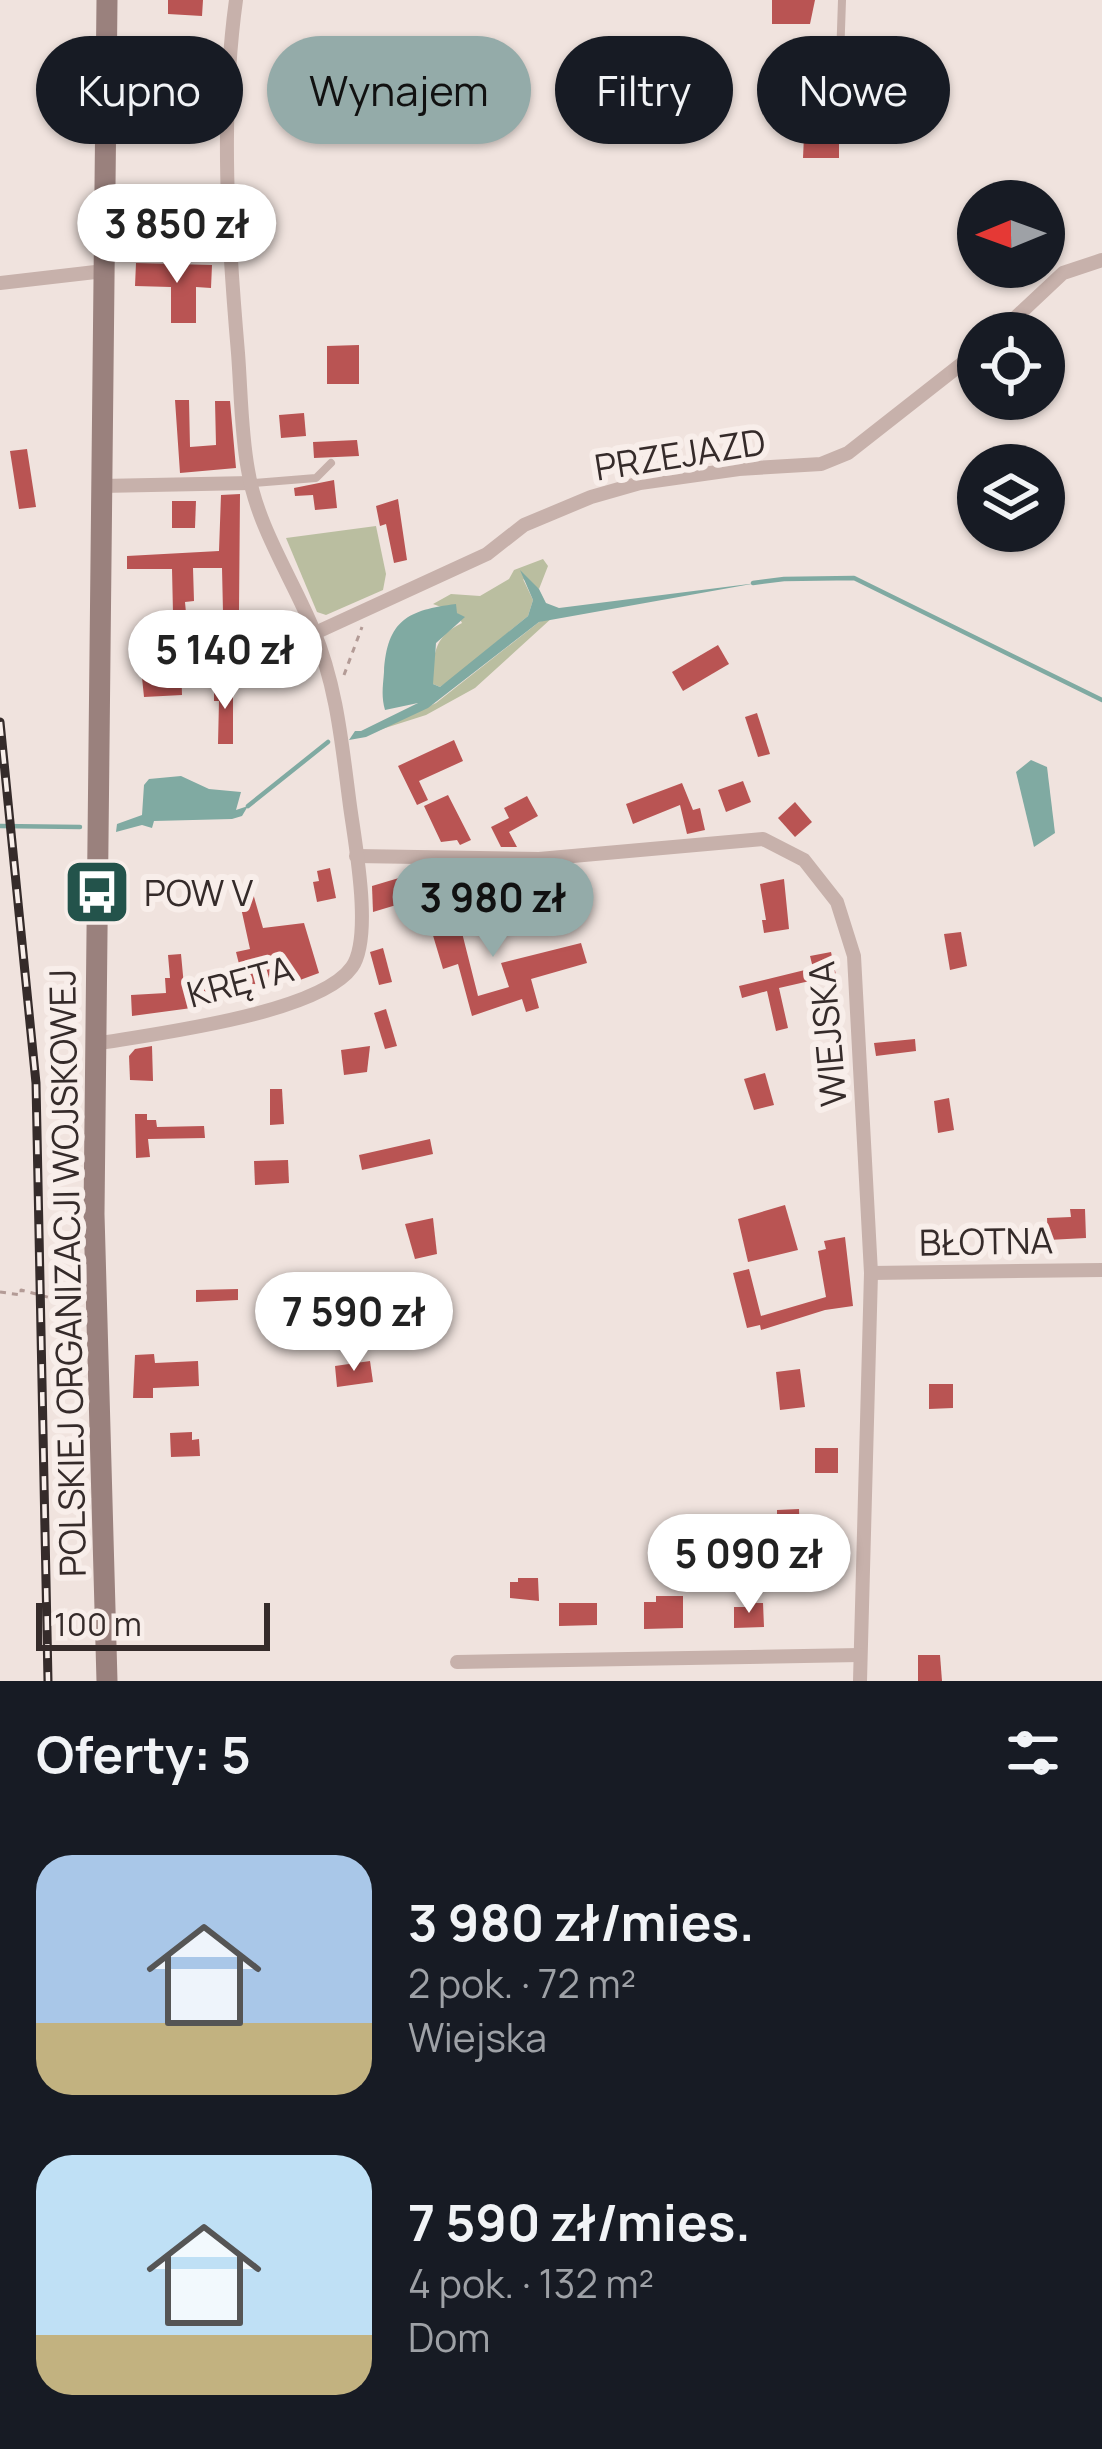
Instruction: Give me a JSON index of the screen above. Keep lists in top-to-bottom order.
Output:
{
  "streets": {
    "main road": ["POLSKIEJ ORGANIZACJI WOJSKOWEJ"],
    "street": [
      "PRZEJAZD",
      "KRĘTA",
      "WIEJSKA",
      "BŁOTNA"
    ]
  },
  "crossings": [
    ["KRĘTA", "WIEJSKA"],
    ["KRĘTA", "POLSKIEJ ORGANIZACJI WOJSKOWEJ"],
    ["WIEJSKA", "BŁOTNA"]
  ],
  "places": {
    "bus stop": ["POW V"]
  },
  "scale_bar": "100 m",
  "north": "left",
  "page": {
    "chip": [
      "Kupno",
      "Wynajem",
      "Filtry",
      "Nowe"
    ],
    "price": [
      "3 850 zł",
      "5 140 zł",
      "3 980 zł",
      "7 590 zł",
      "5 090 zł"
    ],
    "scale": "100 m",
    "heading": "Oferty: 5",
    "list": [
      {
        "name": "3 980 zł/mies.",
        "note": "2 pok. · 72 m² · Wiejska"
      },
      {
        "name": "7 590 zł/mies.",
        "note": "4 pok. · 132 m² · Dom"
      }
    ]
  }
}
